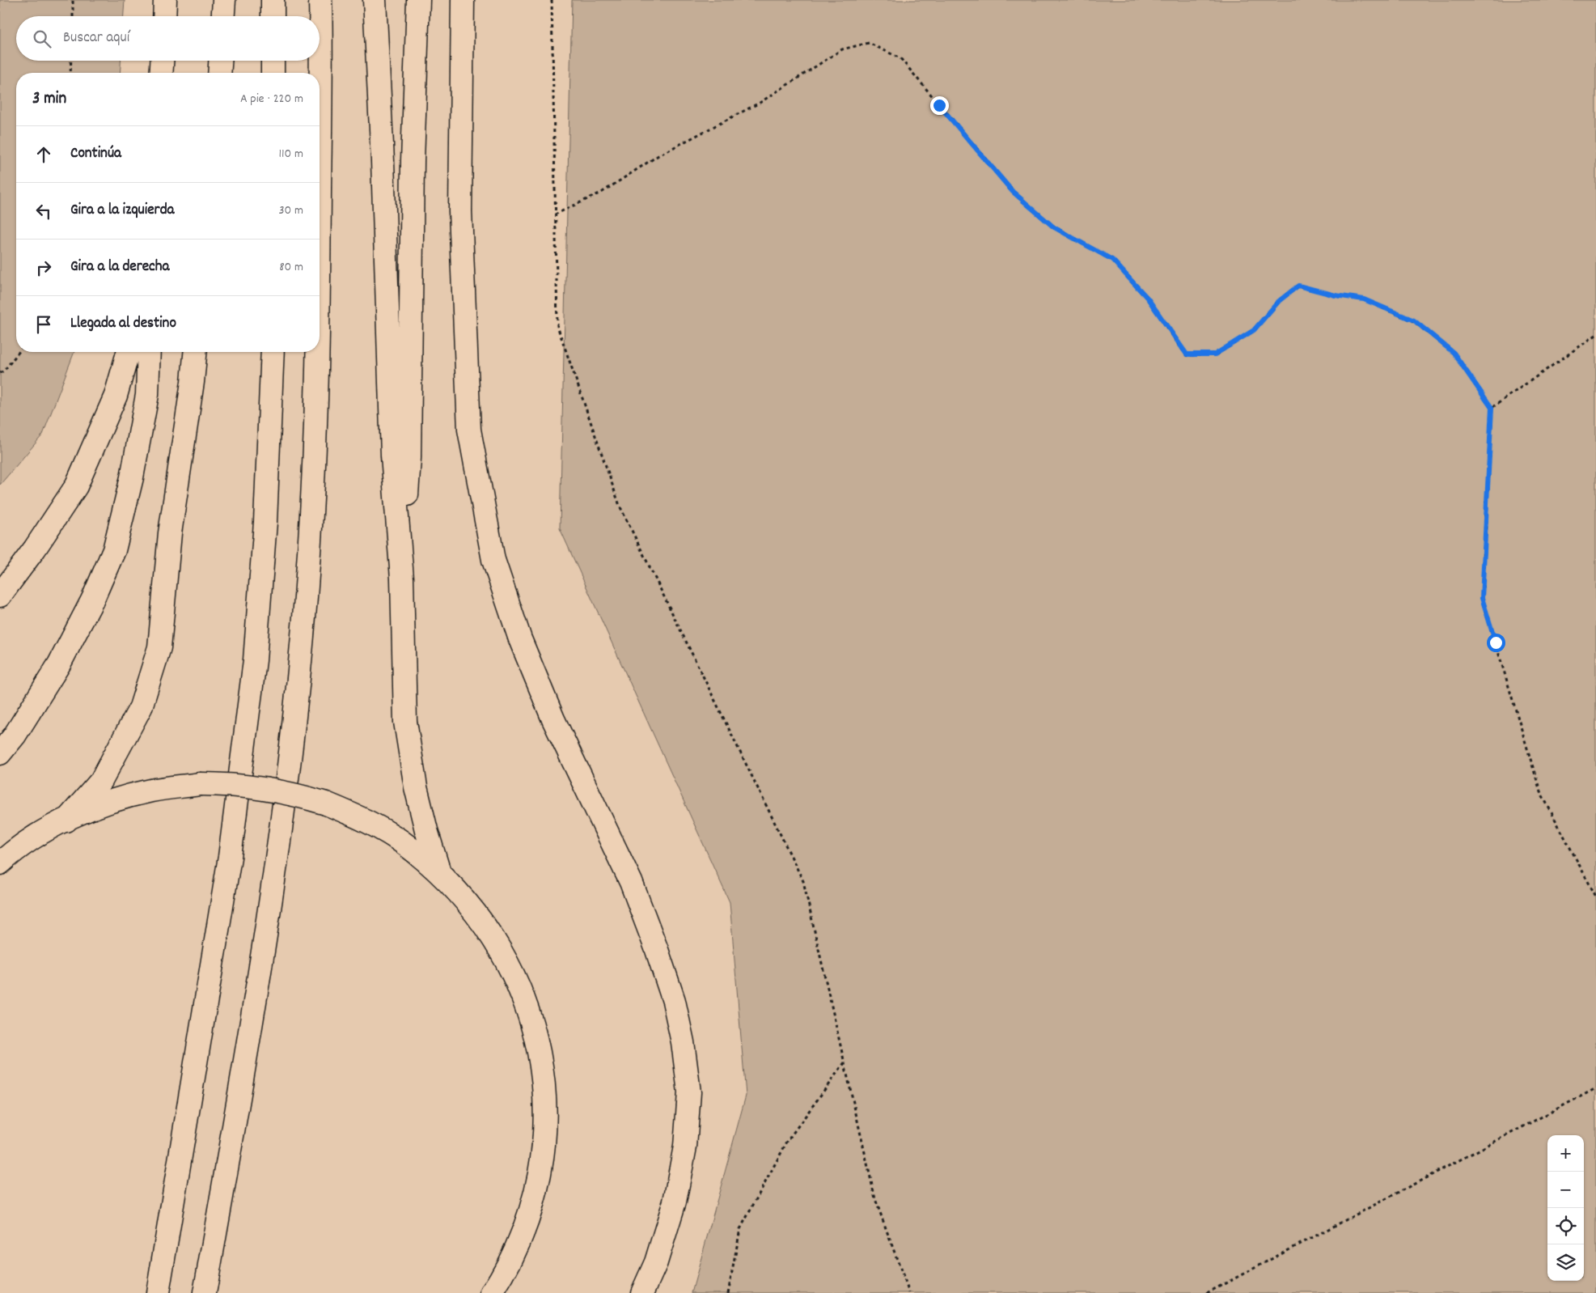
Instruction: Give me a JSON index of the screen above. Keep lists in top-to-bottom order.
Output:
{
  "page": {
    "search": "Buscar aquí",
    "heading": ["3 min", "A pie · 220 m"],
    "list": [
      ["Continúa", "110 m"],
      ["Gira a la izquierda", "30 m"],
      ["Gira a la derecha", "80 m"],
      "Llegada al destino"
    ],
    "map_buttons": ["+", "−"]
  }
}
